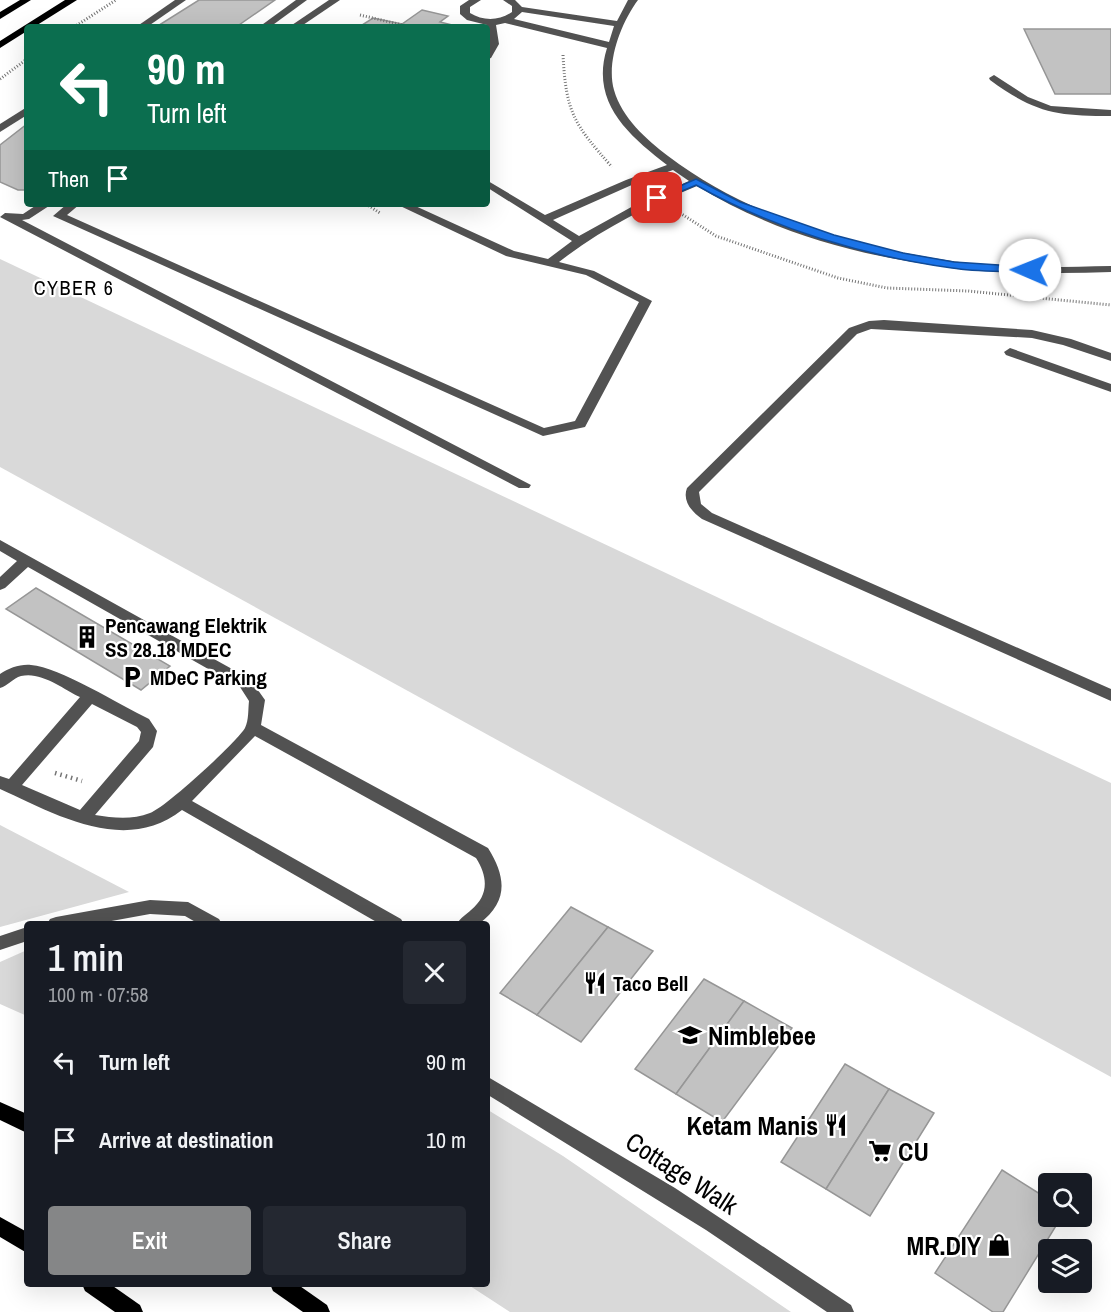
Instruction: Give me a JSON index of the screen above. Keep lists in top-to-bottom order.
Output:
{
  "streets": {
    "street": ["Cottage Walk"]
  },
  "districts": ["CYBER 6"],
  "places": {
    "building": ["Pencawang Elektrik SS 28.18 MDEC"],
    "parking": ["MDeC Parking"],
    "restaurant": ["Taco Bell", "Ketam Manis"],
    "school or university": ["Nimblebee"],
    "supermarket": ["CU"],
    "shop": ["MR.DIY"]
  },
  "page": {
    "turn": ["90 m", "Turn left"],
    "then": "Then",
    "heading": ["1 min", "100 m · 07:58"],
    "list": [
      {
        "name": "Turn left",
        "value": "90 m"
      },
      {
        "name": "Arrive at destination",
        "value": "10 m"
      }
    ],
    "buttons": ["Exit", "Share"]
  }
}
